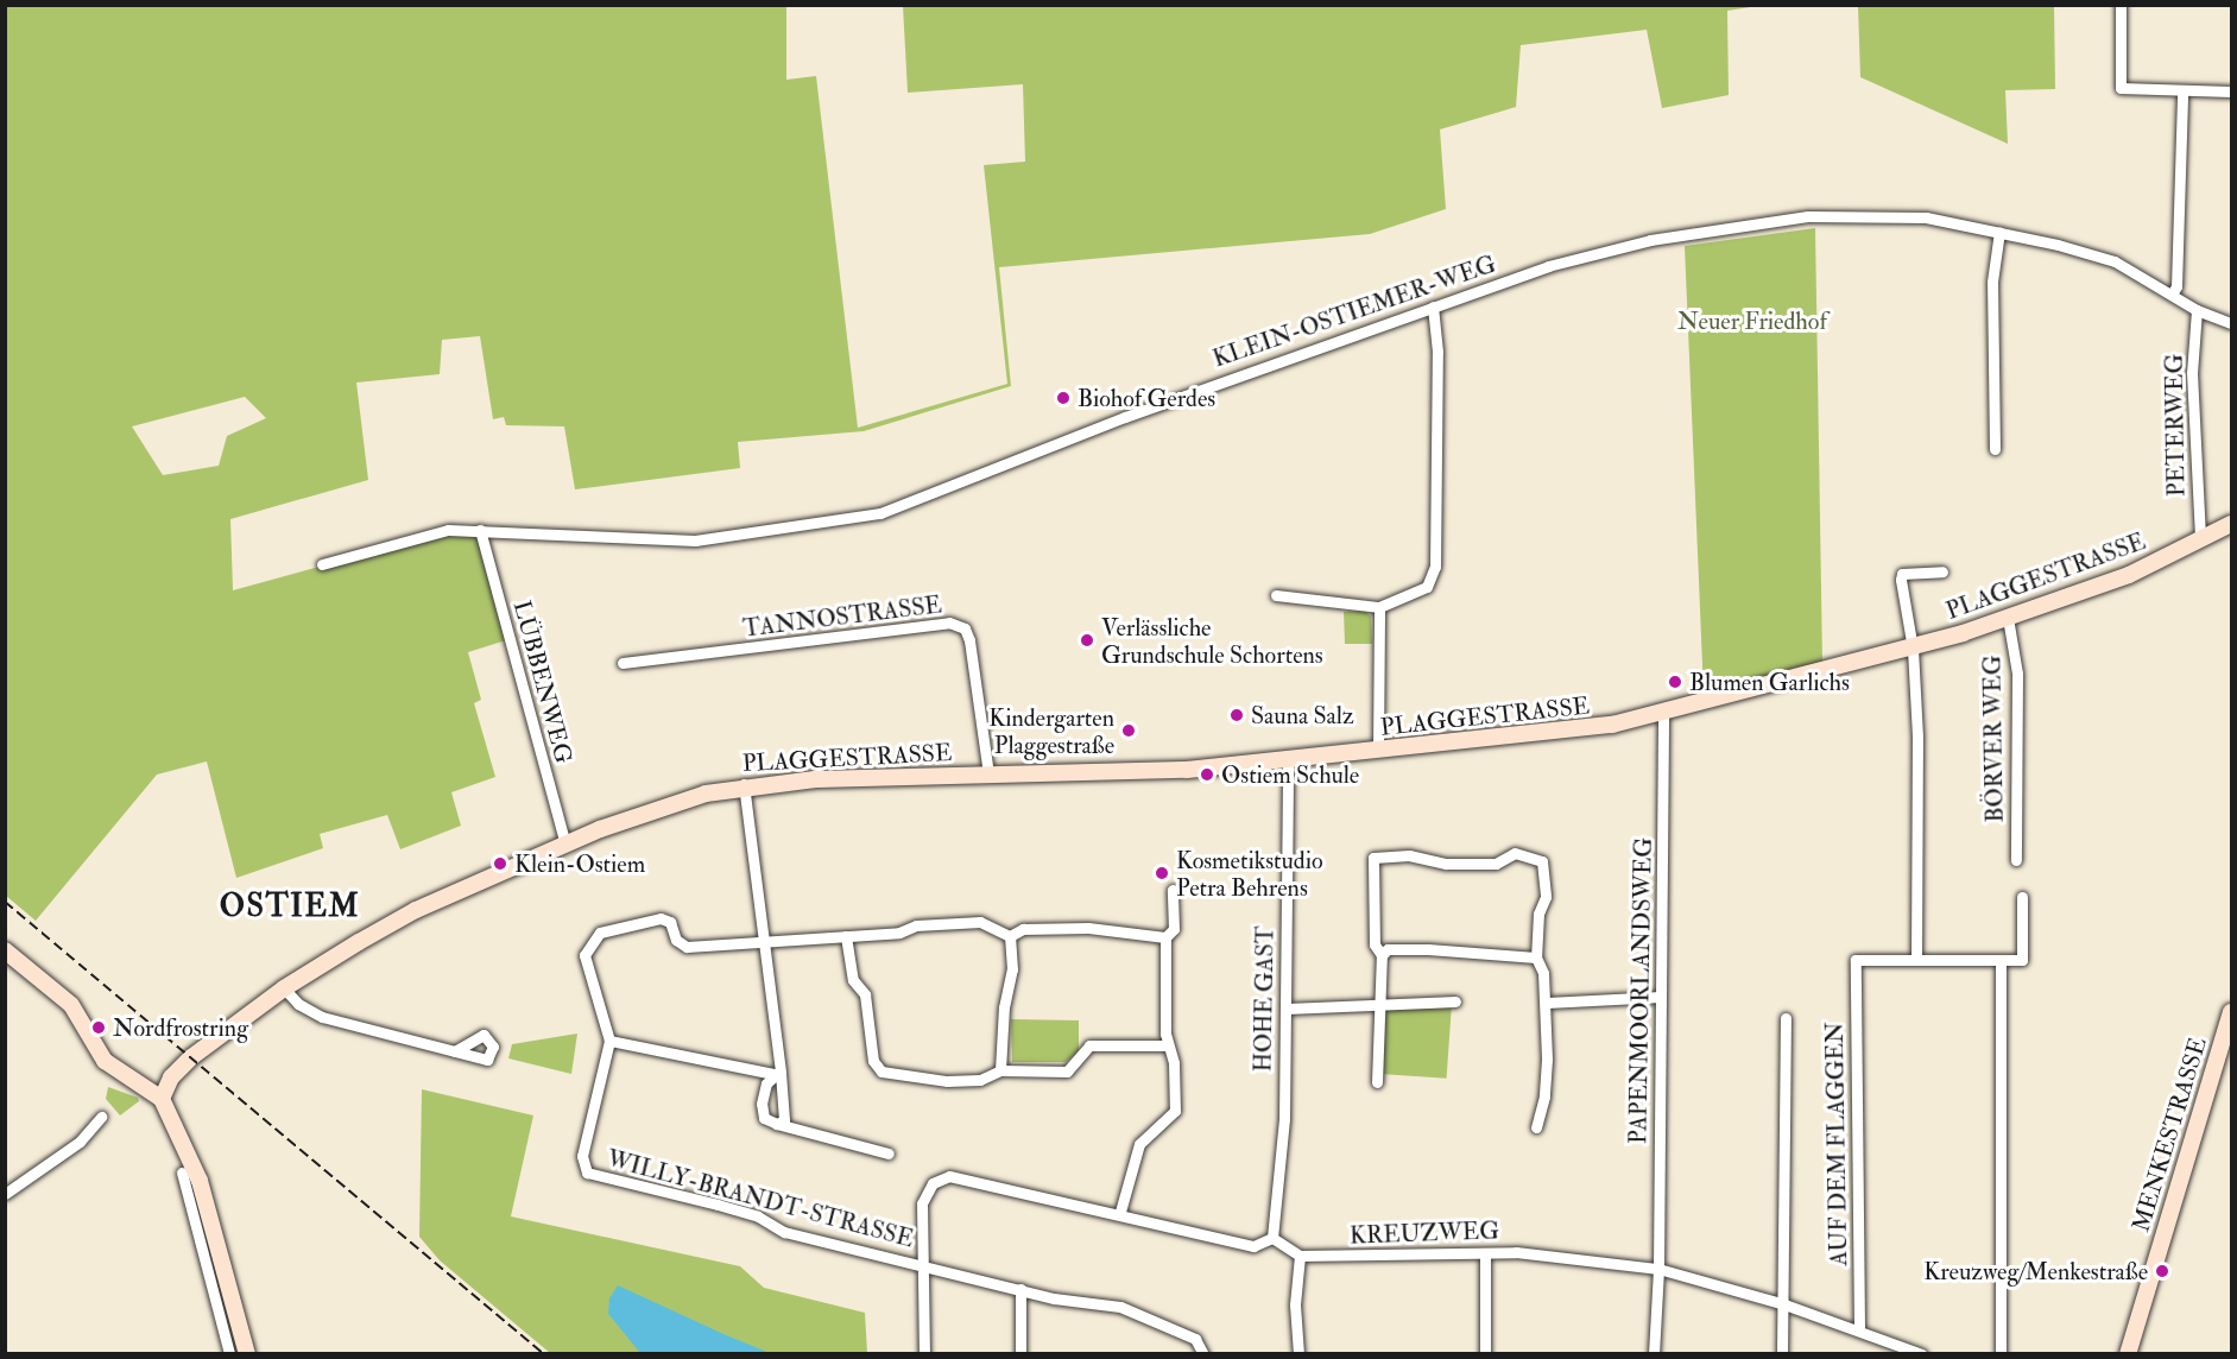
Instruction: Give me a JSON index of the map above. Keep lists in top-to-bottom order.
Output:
{
  "streets": {
    "street": [
      "KLEIN-OSTIEMER-WEG",
      "PETERWEG",
      "PLAGGESTRASSE",
      "TANNOSTRASSE",
      "LÜBBENWEG",
      "BÖRVER WEG",
      "PAPENMOORLANDSWEG",
      "HOHE GAST",
      "MENKESTRASSE",
      "AUF DEM FLAGGEN",
      "WILLY-BRANDT-STRASSE",
      "KREUZWEG"
    ]
  },
  "crossings": [
    ["KLEIN-OSTIEMER-WEG", "PETERWEG"],
    ["KLEIN-OSTIEMER-WEG", "LÜBBENWEG"],
    ["PETERWEG", "PLAGGESTRASSE"],
    ["PLAGGESTRASSE", "TANNOSTRASSE"],
    ["PLAGGESTRASSE", "LÜBBENWEG"],
    ["PLAGGESTRASSE", "BÖRVER WEG"],
    ["PLAGGESTRASSE", "PAPENMOORLANDSWEG"],
    ["PLAGGESTRASSE", "HOHE GAST"],
    ["PAPENMOORLANDSWEG", "KREUZWEG"],
    ["AUF DEM FLAGGEN", "KREUZWEG"]
  ],
  "districts": ["OSTIEM"],
  "parks": ["Neuer Friedhof"],
  "places": [
    "Biohof Gerdes",
    "Verlässliche Grundschule Schortens",
    "Blumen Garlichs",
    "Sauna Salz",
    "Kindergarten Plaggestraße",
    "Ostiem Schule",
    "Klein-Ostiem",
    "Kosmetikstudio Petra Behrens",
    "Nordfrostring",
    "Kreuzweg/Menkestraße"
  ]
}
